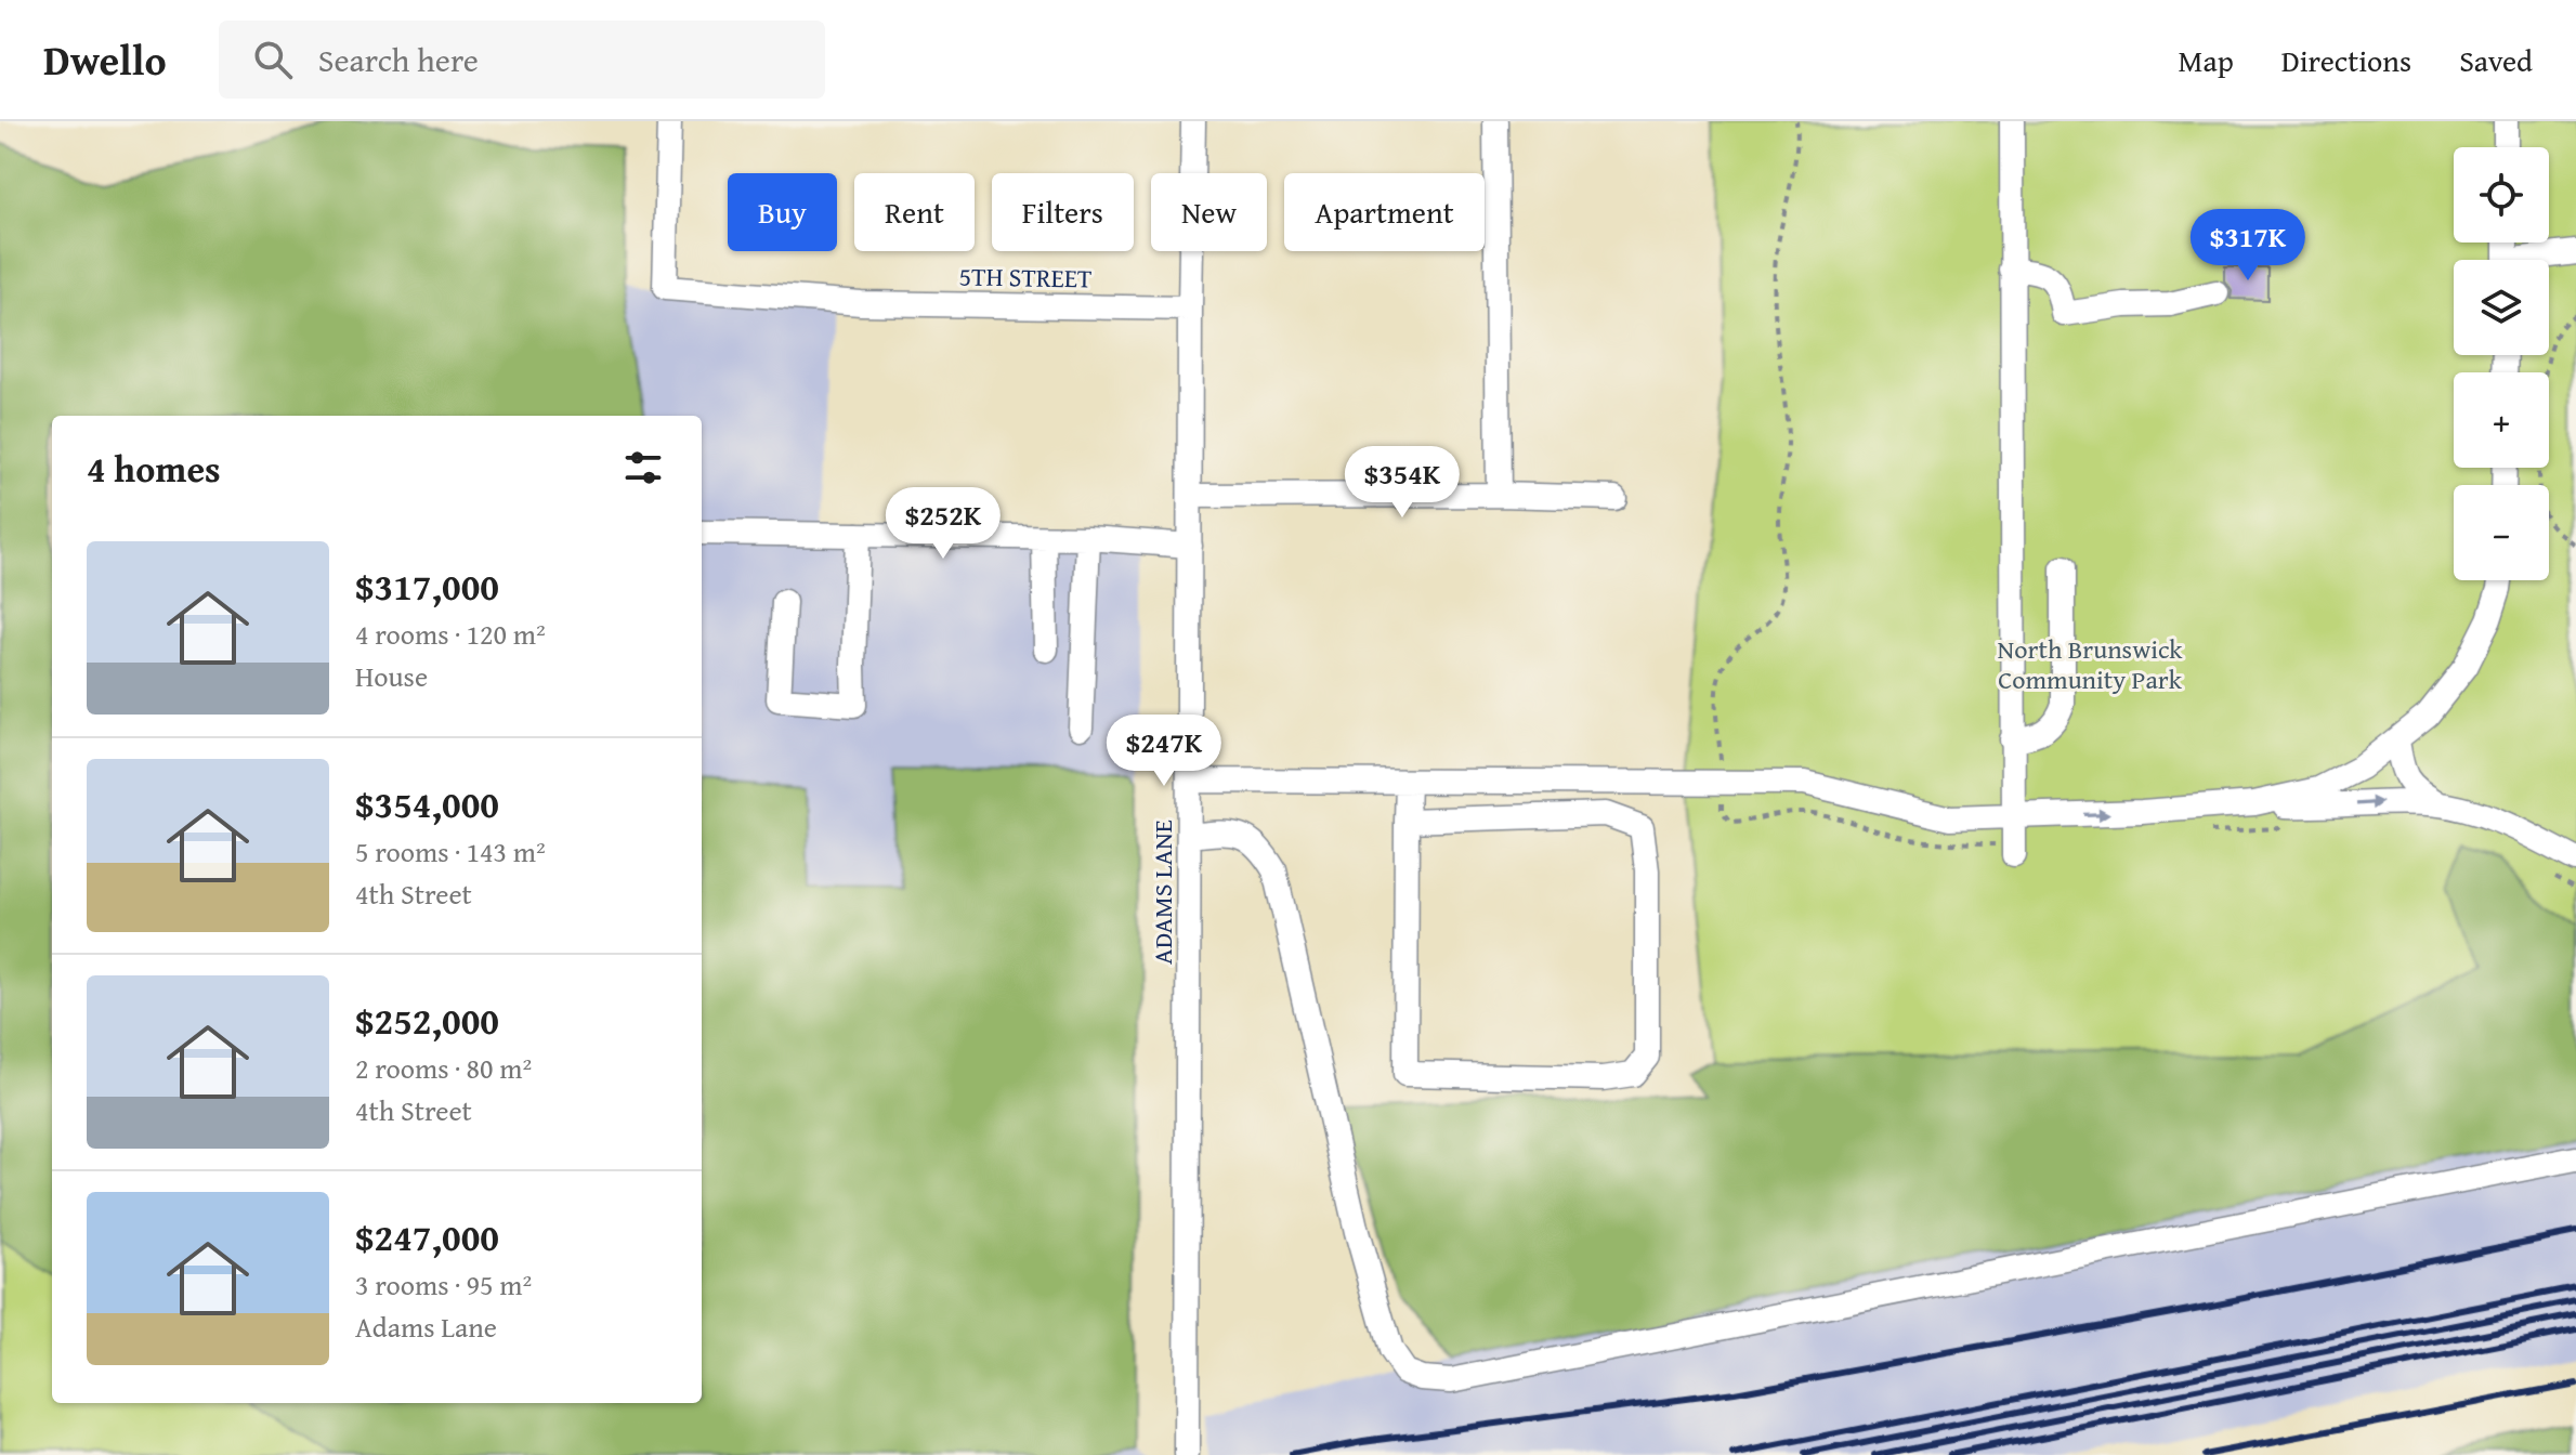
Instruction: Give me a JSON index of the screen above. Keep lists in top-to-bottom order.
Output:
{
  "streets": {
    "street": ["5TH STREET", "ADAMS LANE"]
  },
  "crossings": [
    ["5TH STREET", "ADAMS LANE"]
  ],
  "parks": ["North Brunswick Community Park"],
  "page": {
    "header": "Dwello",
    "search": "Search here",
    "nav": ["Map", "Directions", "Saved"],
    "map_buttons": ["+", "−"],
    "chip": [
      "Buy",
      "Rent",
      "Filters",
      "New",
      "Apartment"
    ],
    "price": [
      "$317K",
      "$354K",
      "$252K",
      "$247K"
    ],
    "heading": "4 homes",
    "list": [
      {
        "name": "$317,000",
        "note": "4 rooms · 120 m² · House"
      },
      {
        "name": "$354,000",
        "note": "5 rooms · 143 m² · 4th Street"
      },
      {
        "name": "$252,000",
        "note": "2 rooms · 80 m² · 4th Street"
      },
      {
        "name": "$247,000",
        "note": "3 rooms · 95 m² · Adams Lane"
      }
    ]
  }
}
